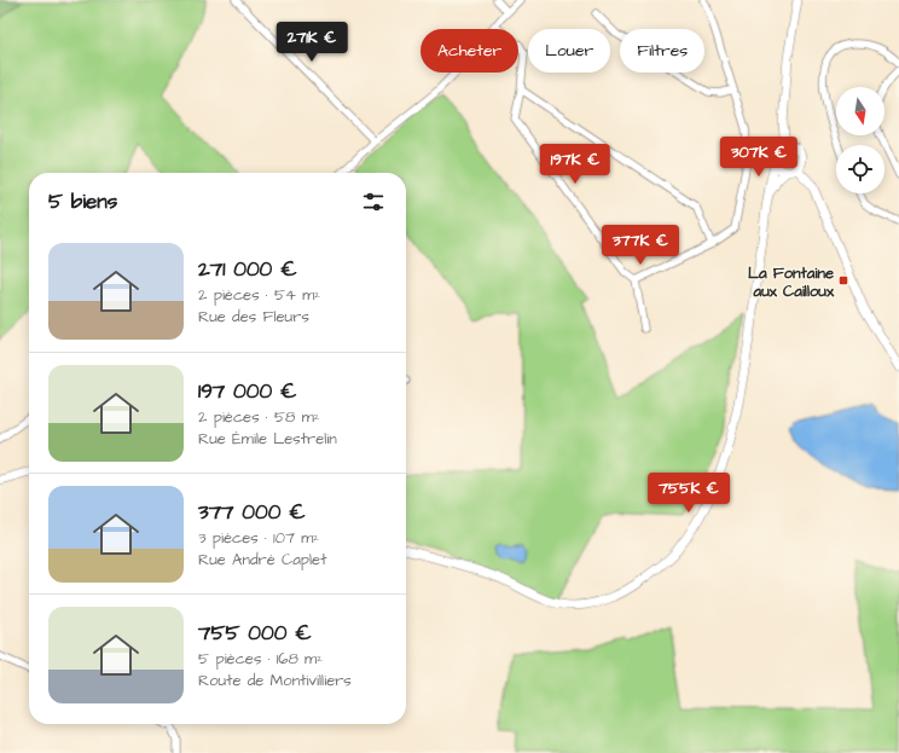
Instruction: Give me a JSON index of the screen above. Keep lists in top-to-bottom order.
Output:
{
  "places": {
    "transit": ["La Fontaine aux Cailloux"]
  },
  "north": "bottom",
  "page": {
    "price": [
      "271K €",
      "307K €",
      "197K €",
      "377K €",
      "755K €"
    ],
    "chip": ["Acheter", "Louer", "Filtres"],
    "heading": "5 biens",
    "list": [
      {
        "name": "271 000 €",
        "note": "2 pièces · 54 m² · Rue des Fleurs"
      },
      {
        "name": "197 000 €",
        "note": "2 pièces · 58 m² · Rue Émile Lestrelin"
      },
      {
        "name": "377 000 €",
        "note": "3 pièces · 107 m² · Rue André Caplet"
      },
      {
        "name": "755 000 €",
        "note": "5 pièces · 168 m² · Route de Montivilliers"
      }
    ]
  }
}
